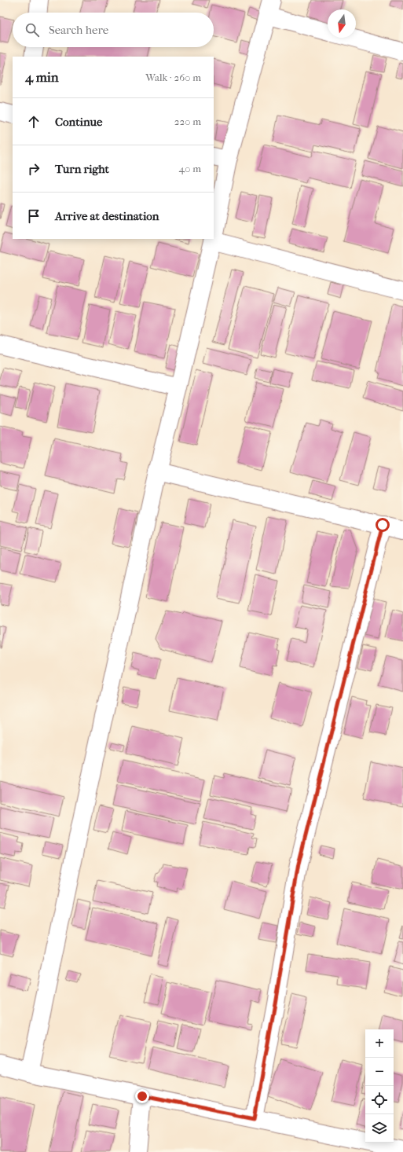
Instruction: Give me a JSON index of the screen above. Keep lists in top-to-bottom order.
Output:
{
  "north": "bottom",
  "page": {
    "search": "Search here",
    "heading": ["4 min", "Walk · 260 m"],
    "list": [
      ["Continue", "220 m"],
      ["Turn right", "40 m"],
      "Arrive at destination"
    ],
    "map_buttons": ["+", "−"]
  }
}
